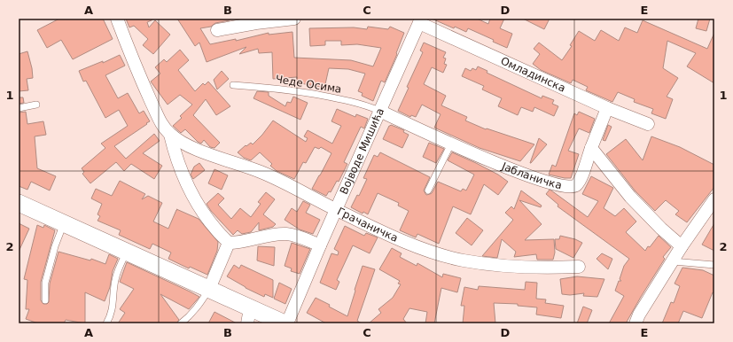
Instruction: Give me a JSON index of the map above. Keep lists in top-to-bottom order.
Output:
{
  "streets": {
    "street": [
      "Омладинска",
      "Војводе Мишића",
      "Јабланичка",
      "Грачаничка"
    ],
    "lane": ["Чеде Осима"]
  },
  "crossings": [
    ["Омладинска", "Војводе Мишића"],
    ["Омладинска", "Јабланичка"],
    ["Чеде Осима", "Војводе Мишића"],
    ["Чеде Осима", "Јабланичка"],
    ["Војводе Мишића", "Јабланичка"],
    ["Војводе Мишића", "Грачаничка"]
  ],
  "grid": {
    "columns": [
      "A",
      "B",
      "C",
      "D",
      "E"
    ],
    "rows": ["1", "2"]
  }
}
